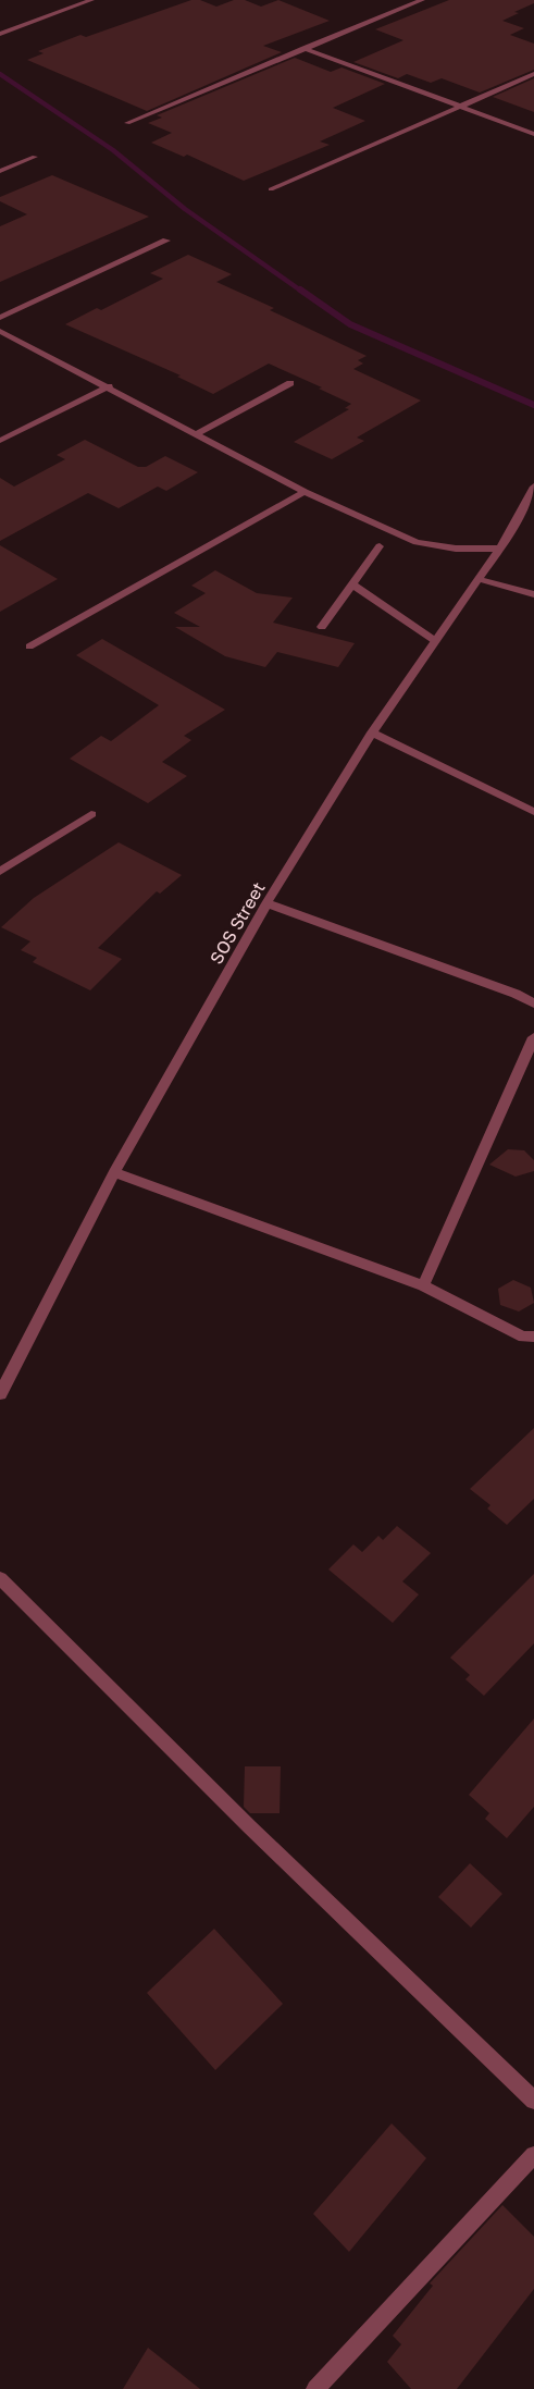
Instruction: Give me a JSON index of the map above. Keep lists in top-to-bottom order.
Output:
{
  "streets": {
    "street": ["SOS Street"]
  }
}
